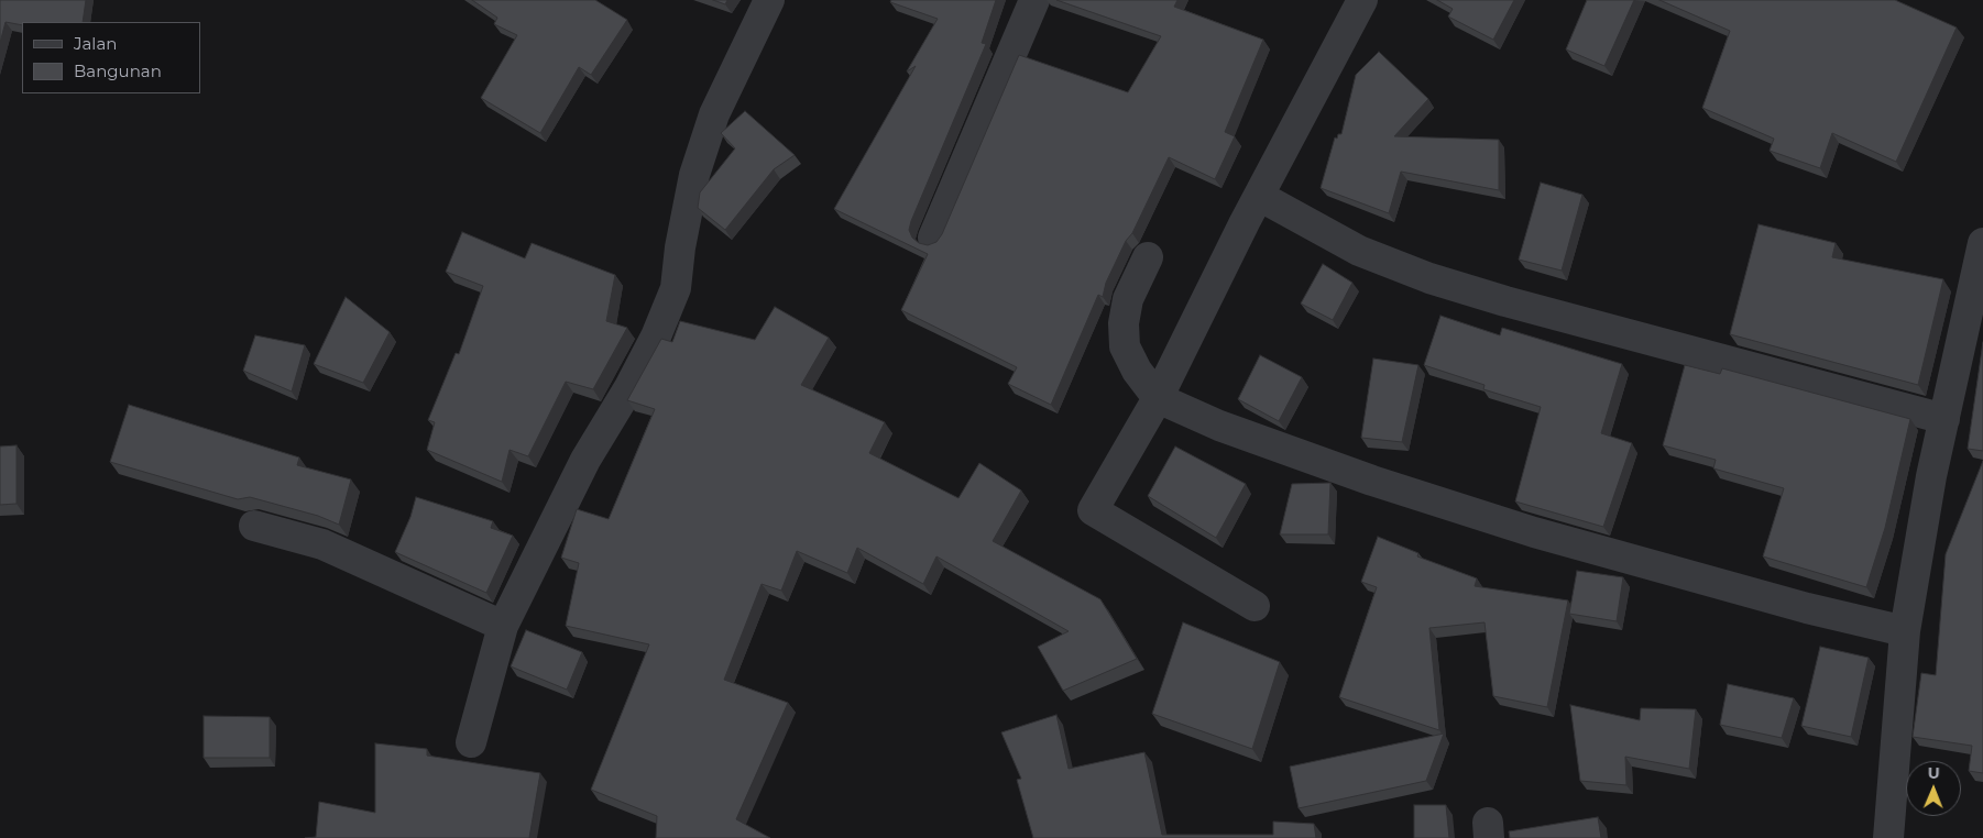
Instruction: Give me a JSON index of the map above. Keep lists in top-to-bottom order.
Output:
{
  "legend": ["Jalan", "Bangunan"],
  "north": "top"
}
